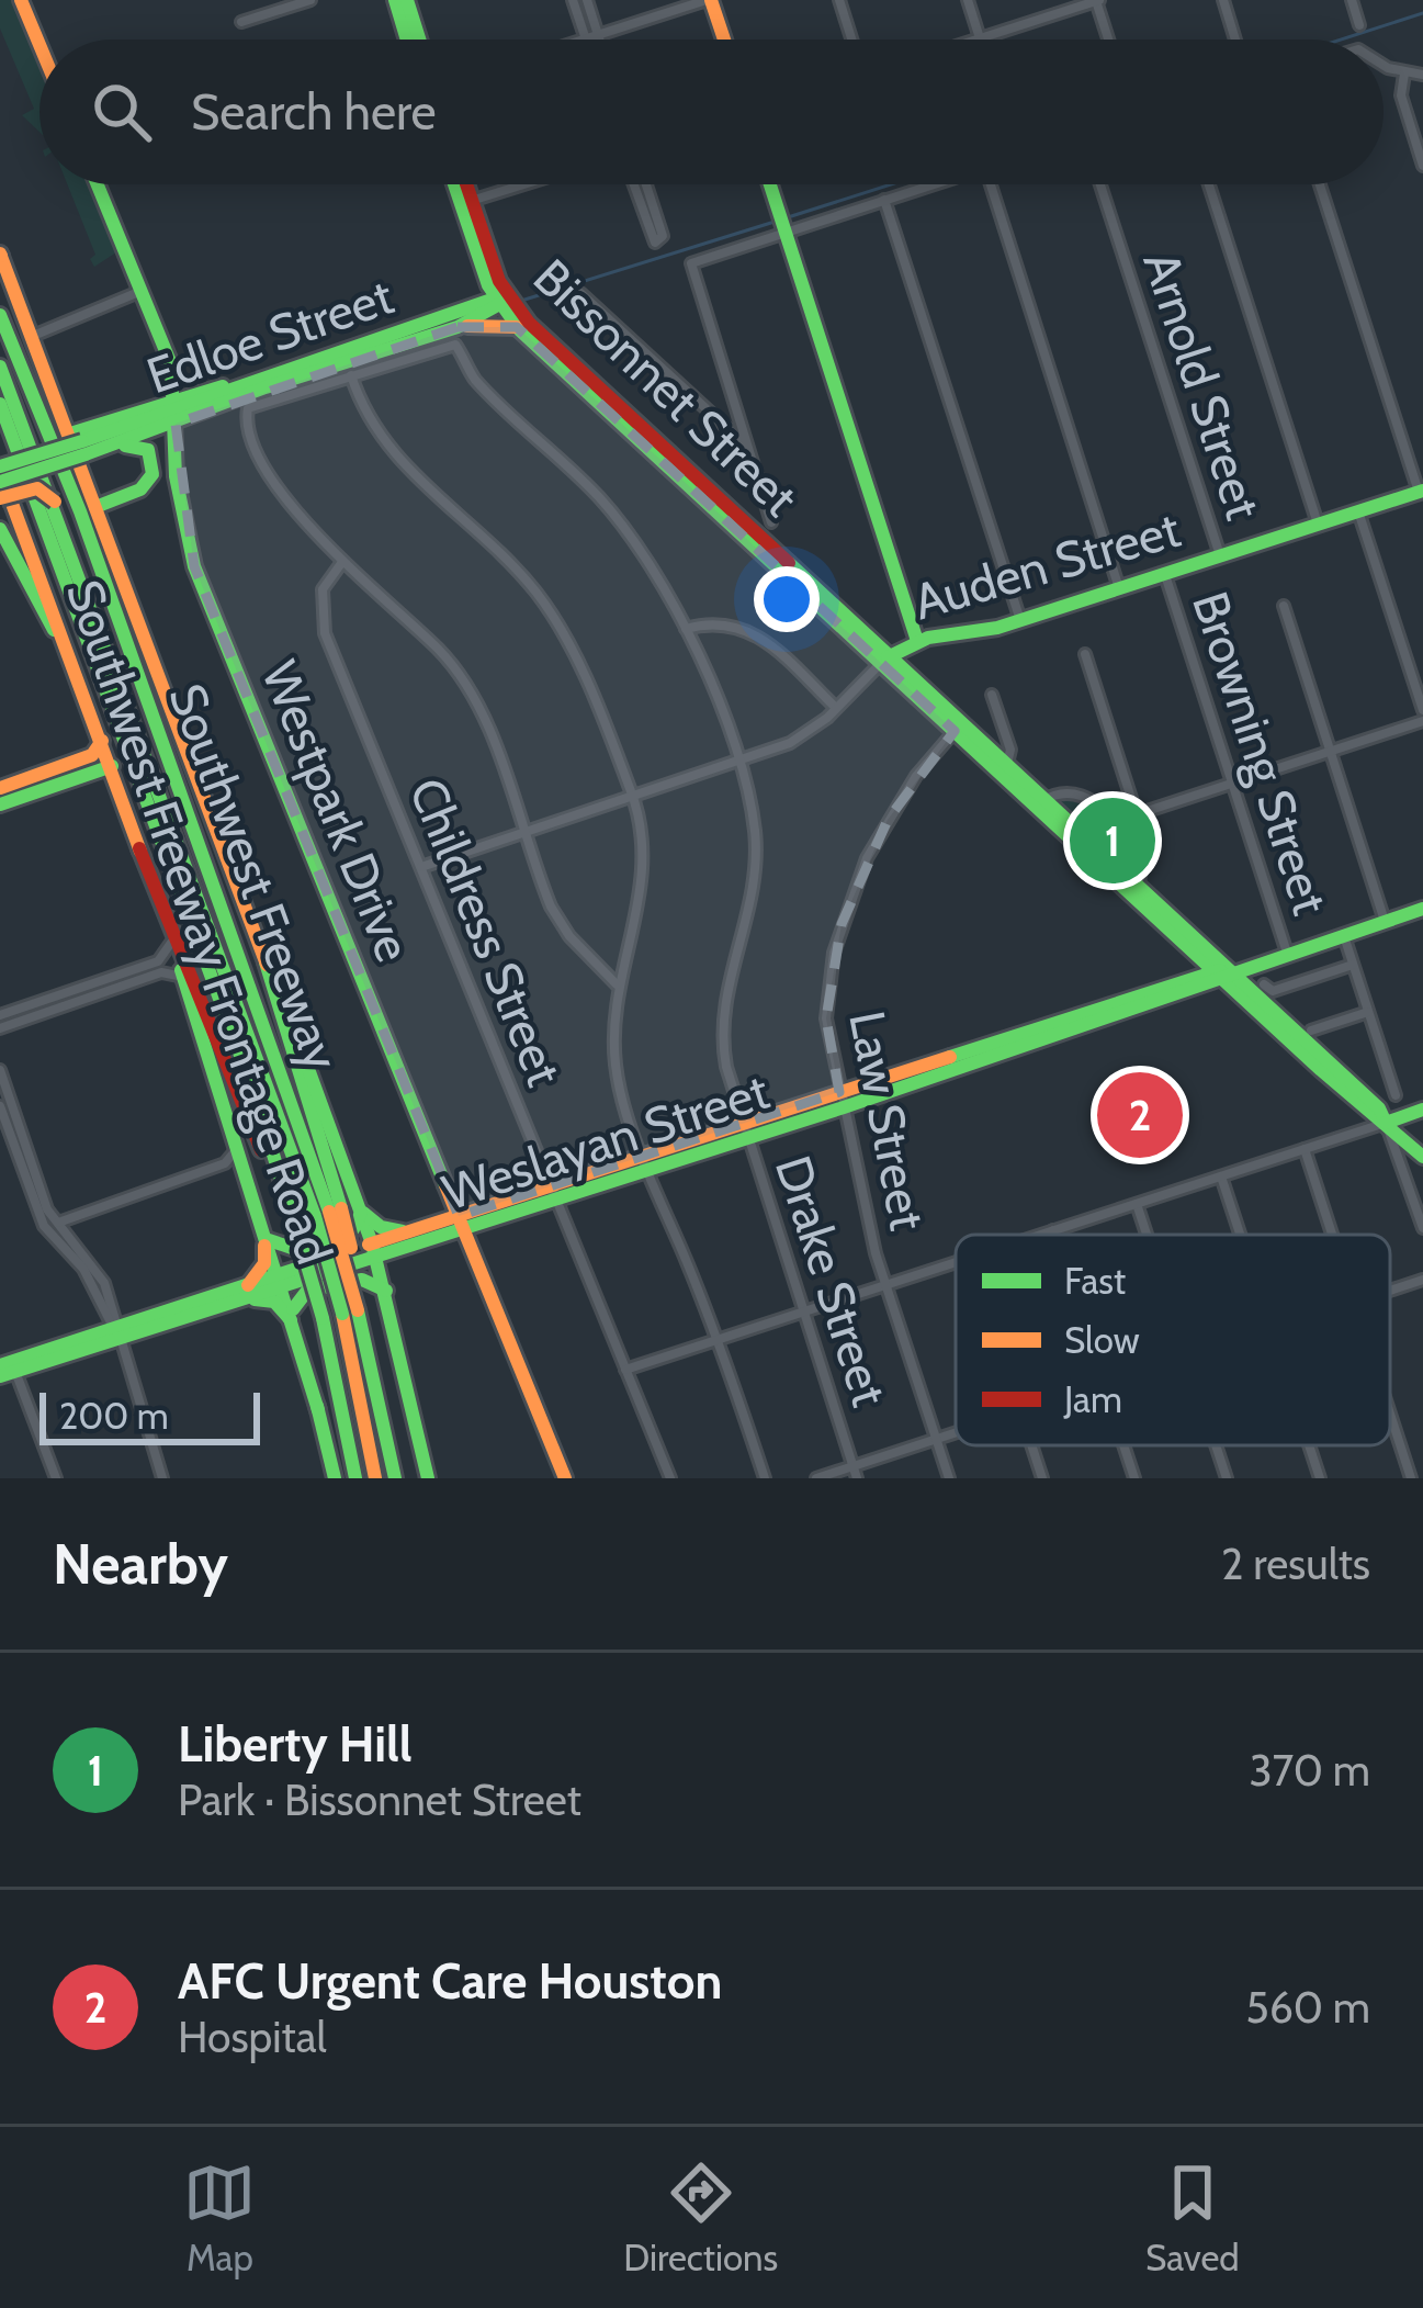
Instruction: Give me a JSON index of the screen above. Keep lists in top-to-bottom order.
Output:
{
  "streets": {
    "main road": [
      "Edloe Street",
      "Bissonnet Street",
      "Auden Street",
      "Westpark Drive",
      "Southwest Freeway",
      "Southwest Freeway Frontage Road",
      "Weslayan Street"
    ],
    "street": [
      "Arnold Street",
      "Browning Street",
      "Childress Street",
      "Law Street",
      "Drake Street"
    ]
  },
  "crossings": [
    ["Edloe Street", "Bissonnet Street"],
    ["Edloe Street", "Westpark Drive"],
    ["Edloe Street", "Southwest Freeway Frontage Road"],
    ["Edloe Street", "Childress Street"],
    ["Edloe Street", "Drake Street"],
    ["Arnold Street", "Auden Street"],
    ["Bissonnet Street", "Auden Street"],
    ["Bissonnet Street", "Law Street"],
    ["Bissonnet Street", "Weslayan Street"],
    ["Auden Street", "Browning Street"],
    ["Auden Street", "Childress Street"],
    ["Auden Street", "Drake Street"],
    ["Browning Street", "Weslayan Street"],
    ["Westpark Drive", "Weslayan Street"],
    ["Southwest Freeway Frontage Road", "Weslayan Street"],
    ["Childress Street", "Weslayan Street"],
    ["Law Street", "Weslayan Street"],
    ["Weslayan Street", "Drake Street"]
  ],
  "legend": ["Fast", "Slow", "Jam"],
  "scale_bar": "200 m",
  "page": {
    "search": "Search here",
    "pins": ["1", "2"],
    "scale": "200 m",
    "heading": ["Nearby", "2 results"],
    "list": [
      {
        "mark": "1",
        "name": "Liberty Hill",
        "note": "Park · Bissonnet Street",
        "value": "370 m"
      },
      {
        "mark": "2",
        "name": "AFC Urgent Care Houston",
        "note": "Hospital",
        "value": "560 m"
      }
    ],
    "nav": ["Map", "Directions", "Saved"]
  }
}
